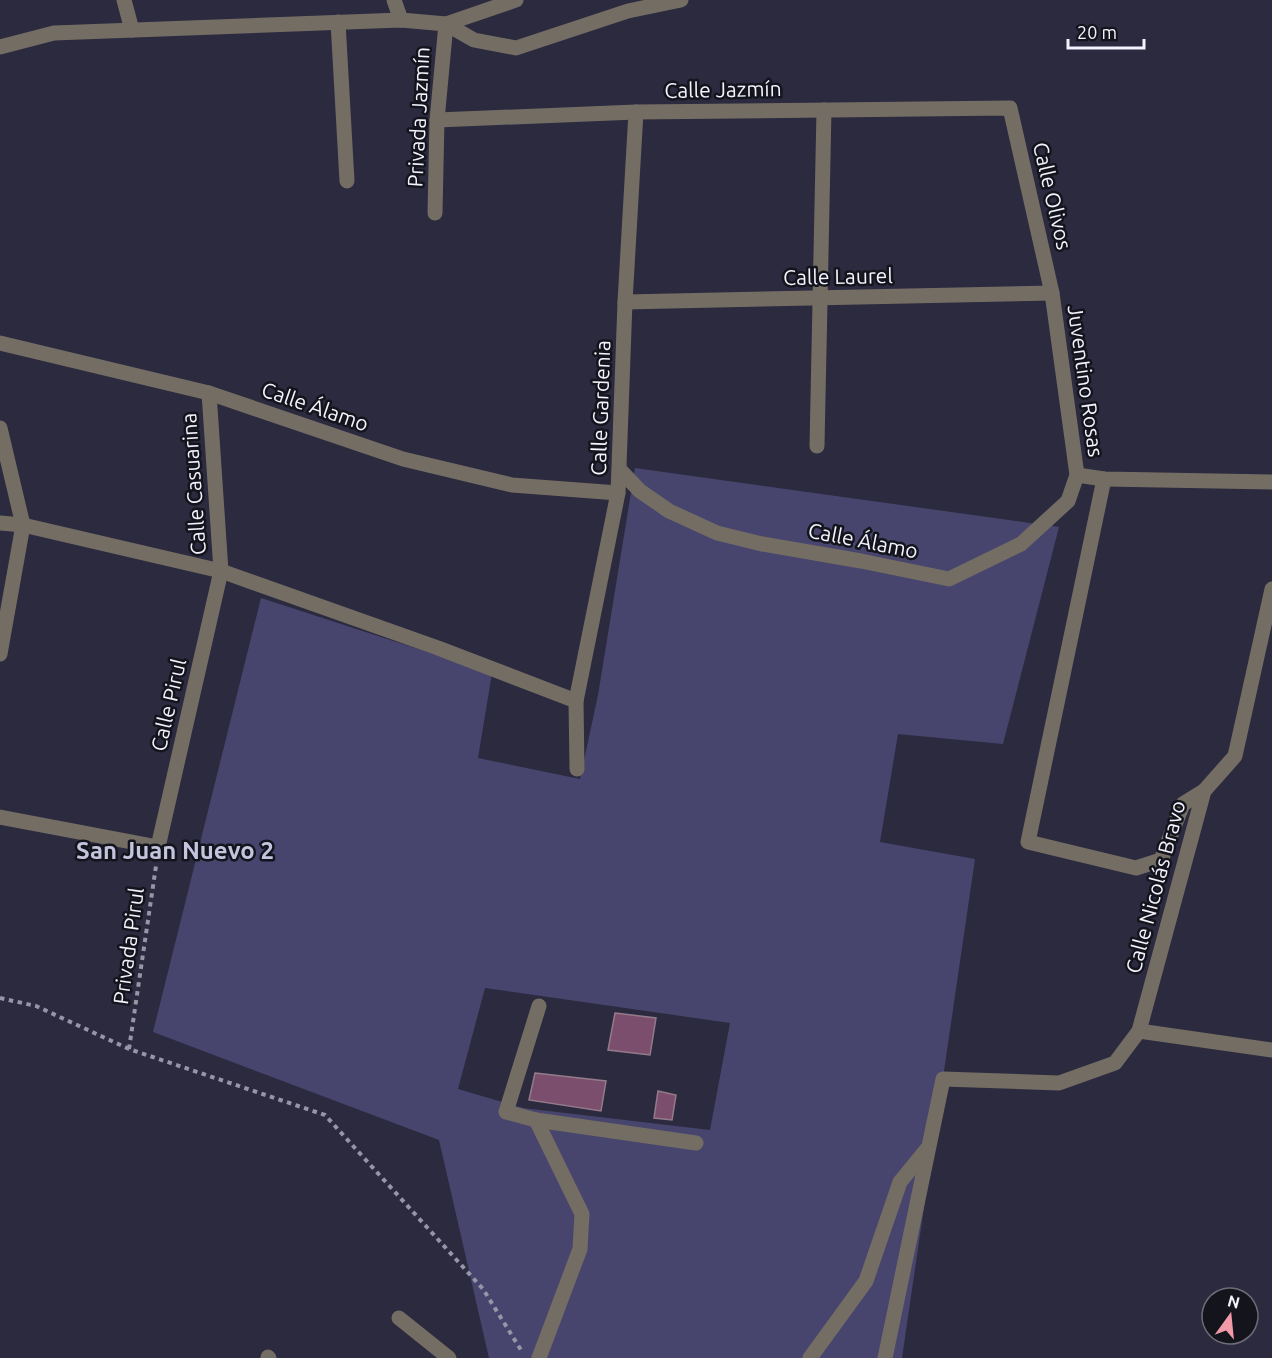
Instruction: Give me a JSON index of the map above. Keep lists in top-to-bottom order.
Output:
{
  "streets": {
    "street": [
      "Calle Jazmín",
      "Privada Jazmín",
      "Calle Olivos",
      "Calle Laurel",
      "Juventino Rosas",
      "Calle Álamo",
      "Calle Gardenia",
      "Calle Casuarina",
      "Calle Pirul",
      "Calle Nicolás Bravo"
    ],
    "path": ["Privada Pirul"]
  },
  "crossings": [
    ["Calle Jazmín", "Privada Jazmín"],
    ["Calle Jazmín", "Calle Olivos"],
    ["Calle Jazmín", "Calle Gardenia"],
    ["Calle Olivos", "Calle Laurel"],
    ["Calle Olivos", "Juventino Rosas"],
    ["Calle Laurel", "Juventino Rosas"],
    ["Calle Laurel", "Calle Gardenia"],
    ["Juventino Rosas", "Calle Álamo"],
    ["Calle Álamo", "Calle Gardenia"],
    ["Calle Álamo", "Calle Casuarina"],
    ["Calle Casuarina", "Calle Pirul"],
    ["Calle Pirul", "Privada Pirul"]
  ],
  "districts": ["San Juan Nuevo 2"],
  "scale_bar": "20 m",
  "north": "top"
}
